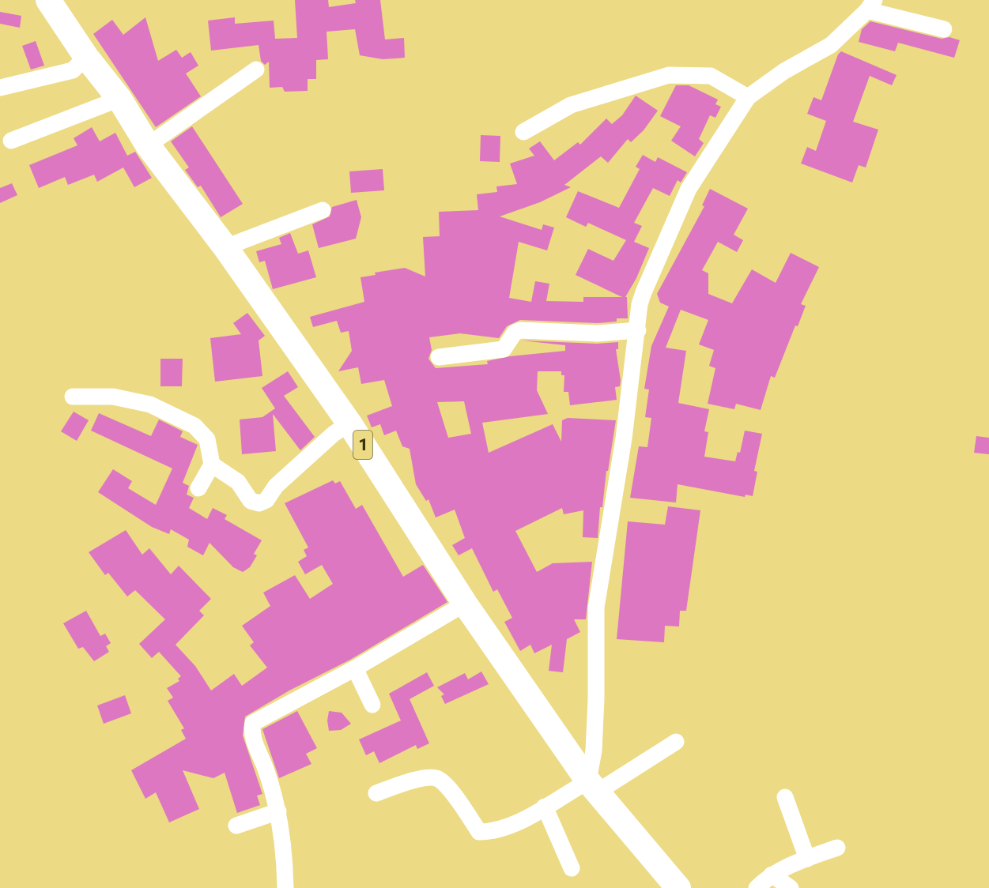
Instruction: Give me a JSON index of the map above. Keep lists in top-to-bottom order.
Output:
{
  "streets": {
    "highway": ["1"]
  }
}
